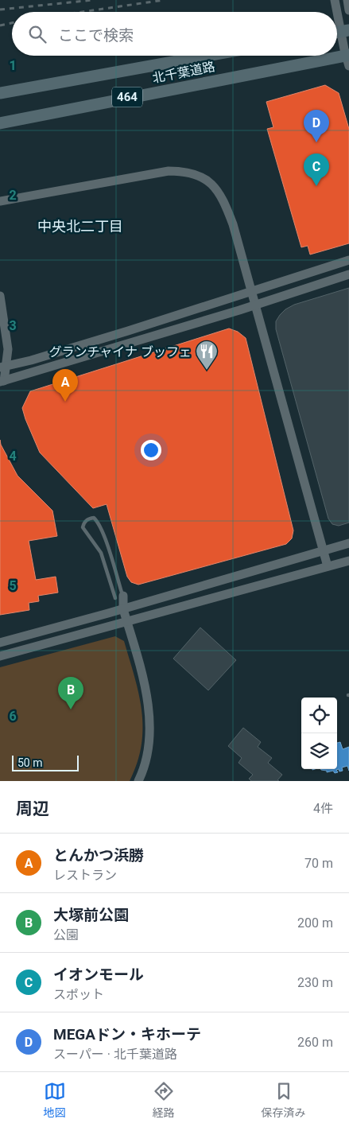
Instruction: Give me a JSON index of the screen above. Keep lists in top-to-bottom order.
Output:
{
  "streets": {
    "highway": ["北千葉道路", "464"]
  },
  "districts": ["中央北二丁目"],
  "places": {
    "restaurant": ["グランチャイナ ブッフェ"]
  },
  "scale_bar": "50 m",
  "page": {
    "search": "ここで検索",
    "pins": [
      "D",
      "C",
      "A",
      "B"
    ],
    "scale": "50 m",
    "heading": ["周辺", "4件"],
    "list": [
      {
        "mark": "A",
        "name": "とんかつ浜勝",
        "note": "レストラン",
        "value": "70 m"
      },
      {
        "mark": "B",
        "name": "大塚前公園",
        "note": "公園",
        "value": "200 m"
      },
      {
        "mark": "C",
        "name": "イオンモール",
        "note": "スポット",
        "value": "230 m"
      },
      {
        "mark": "D",
        "name": "MEGAドン・キホーテ",
        "note": "スーパー · 北千葉道路",
        "value": "260 m"
      }
    ],
    "nav": ["地図", "経路", "保存済み"]
  },
  "grid": {
    "rows": [
      "1",
      "2",
      "3",
      "4",
      "5",
      "6"
    ]
  }
}
